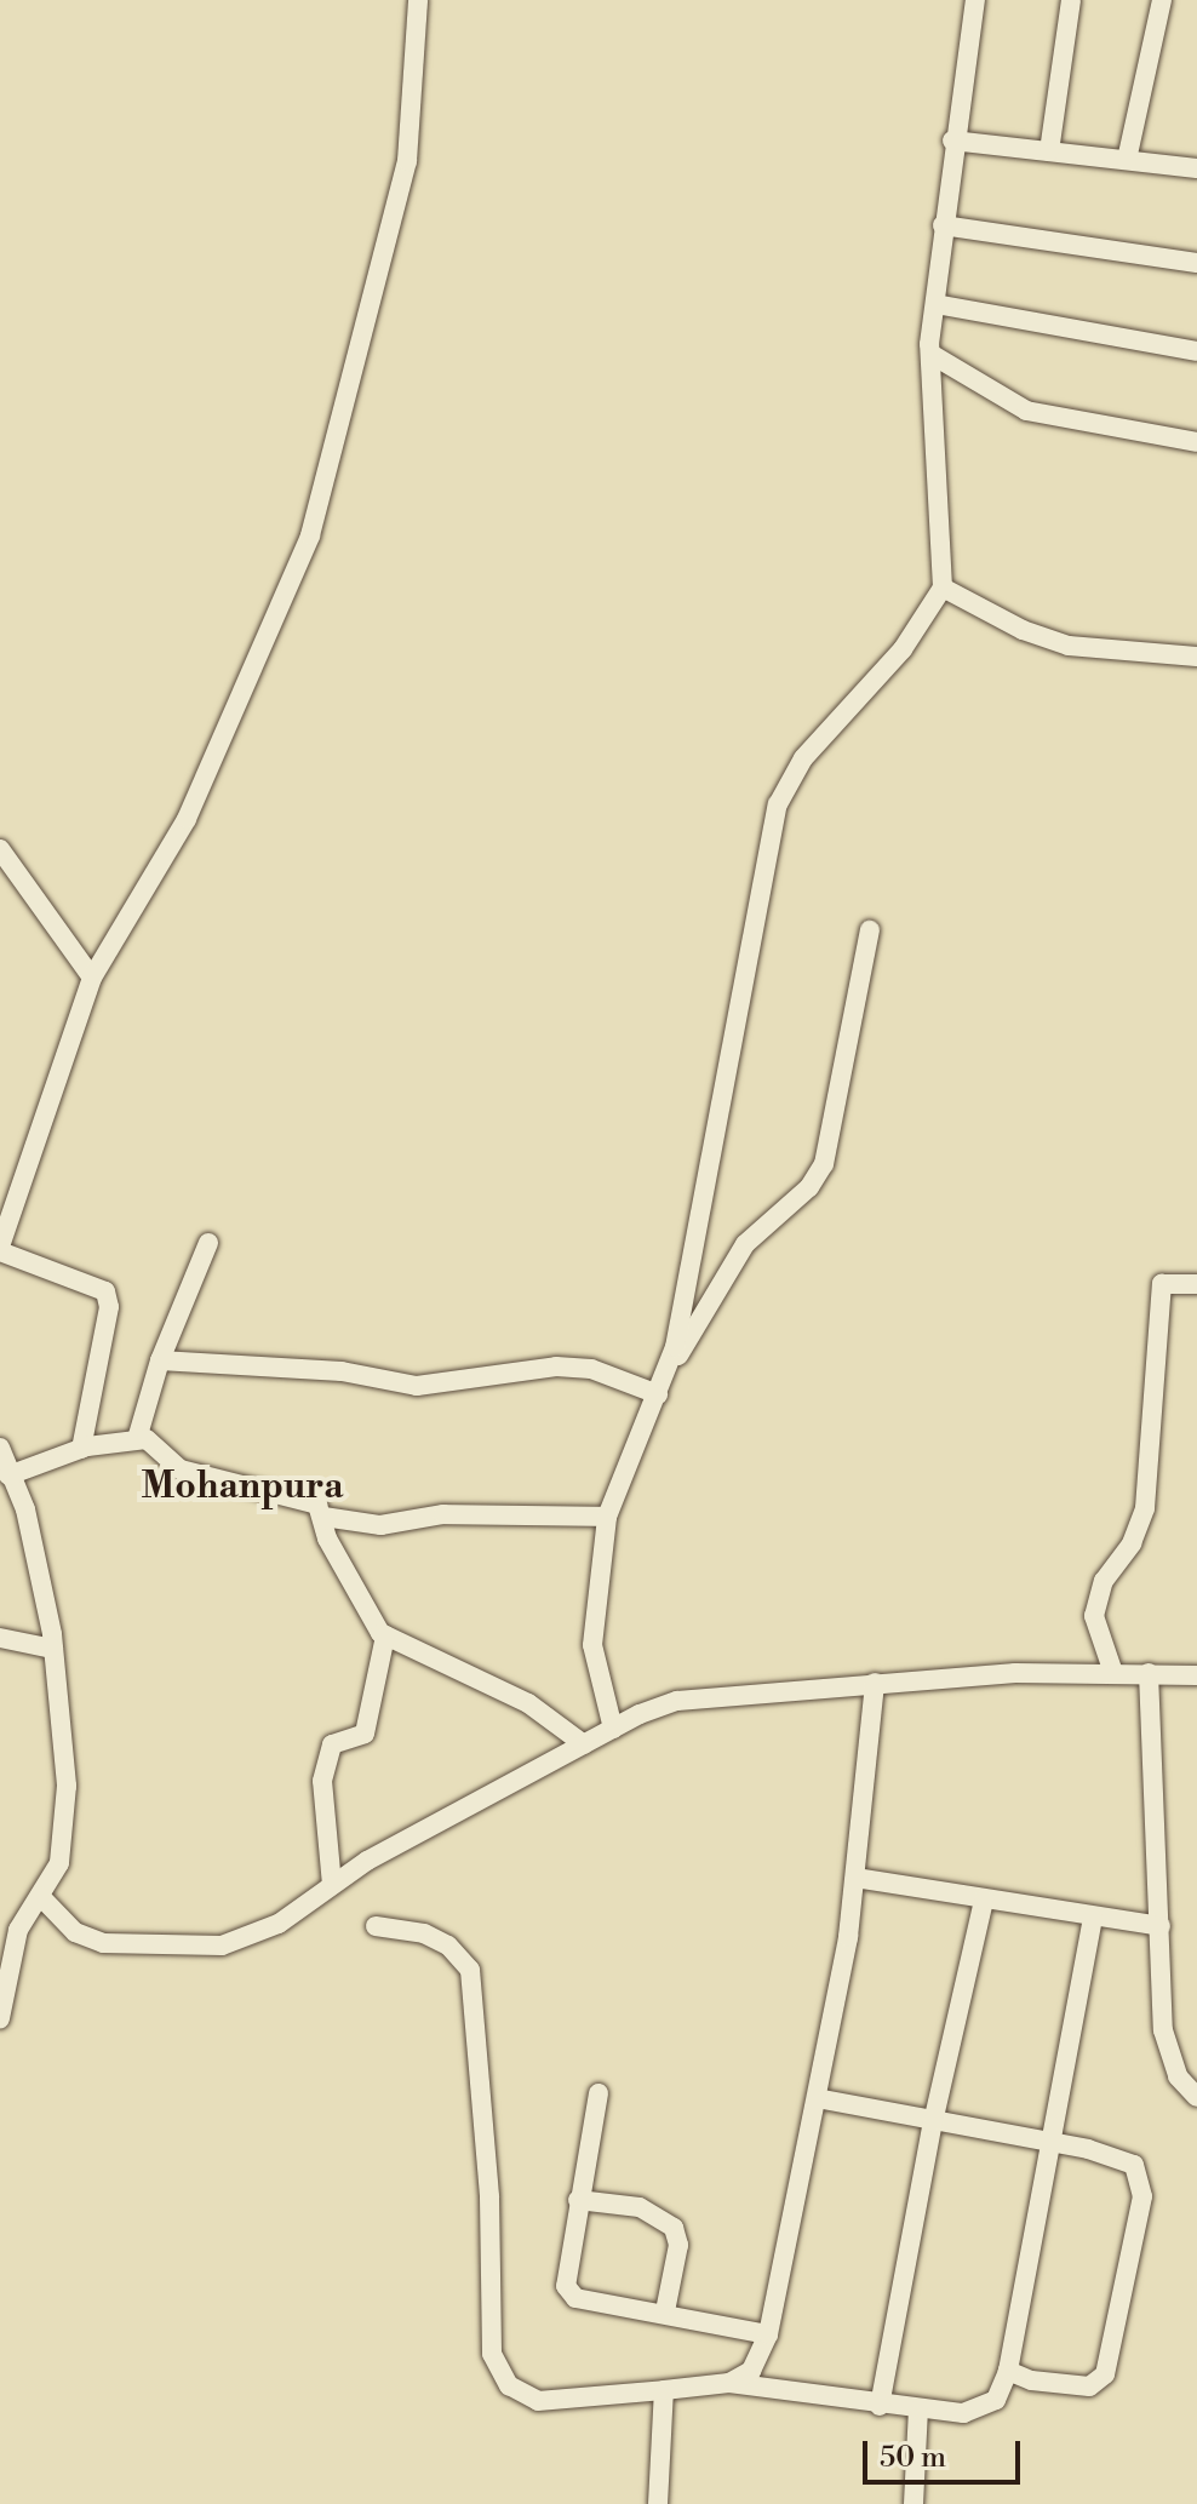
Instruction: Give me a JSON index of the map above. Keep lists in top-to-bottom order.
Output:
{
  "districts": ["Mohanpura"],
  "scale_bar": "50 m"
}
